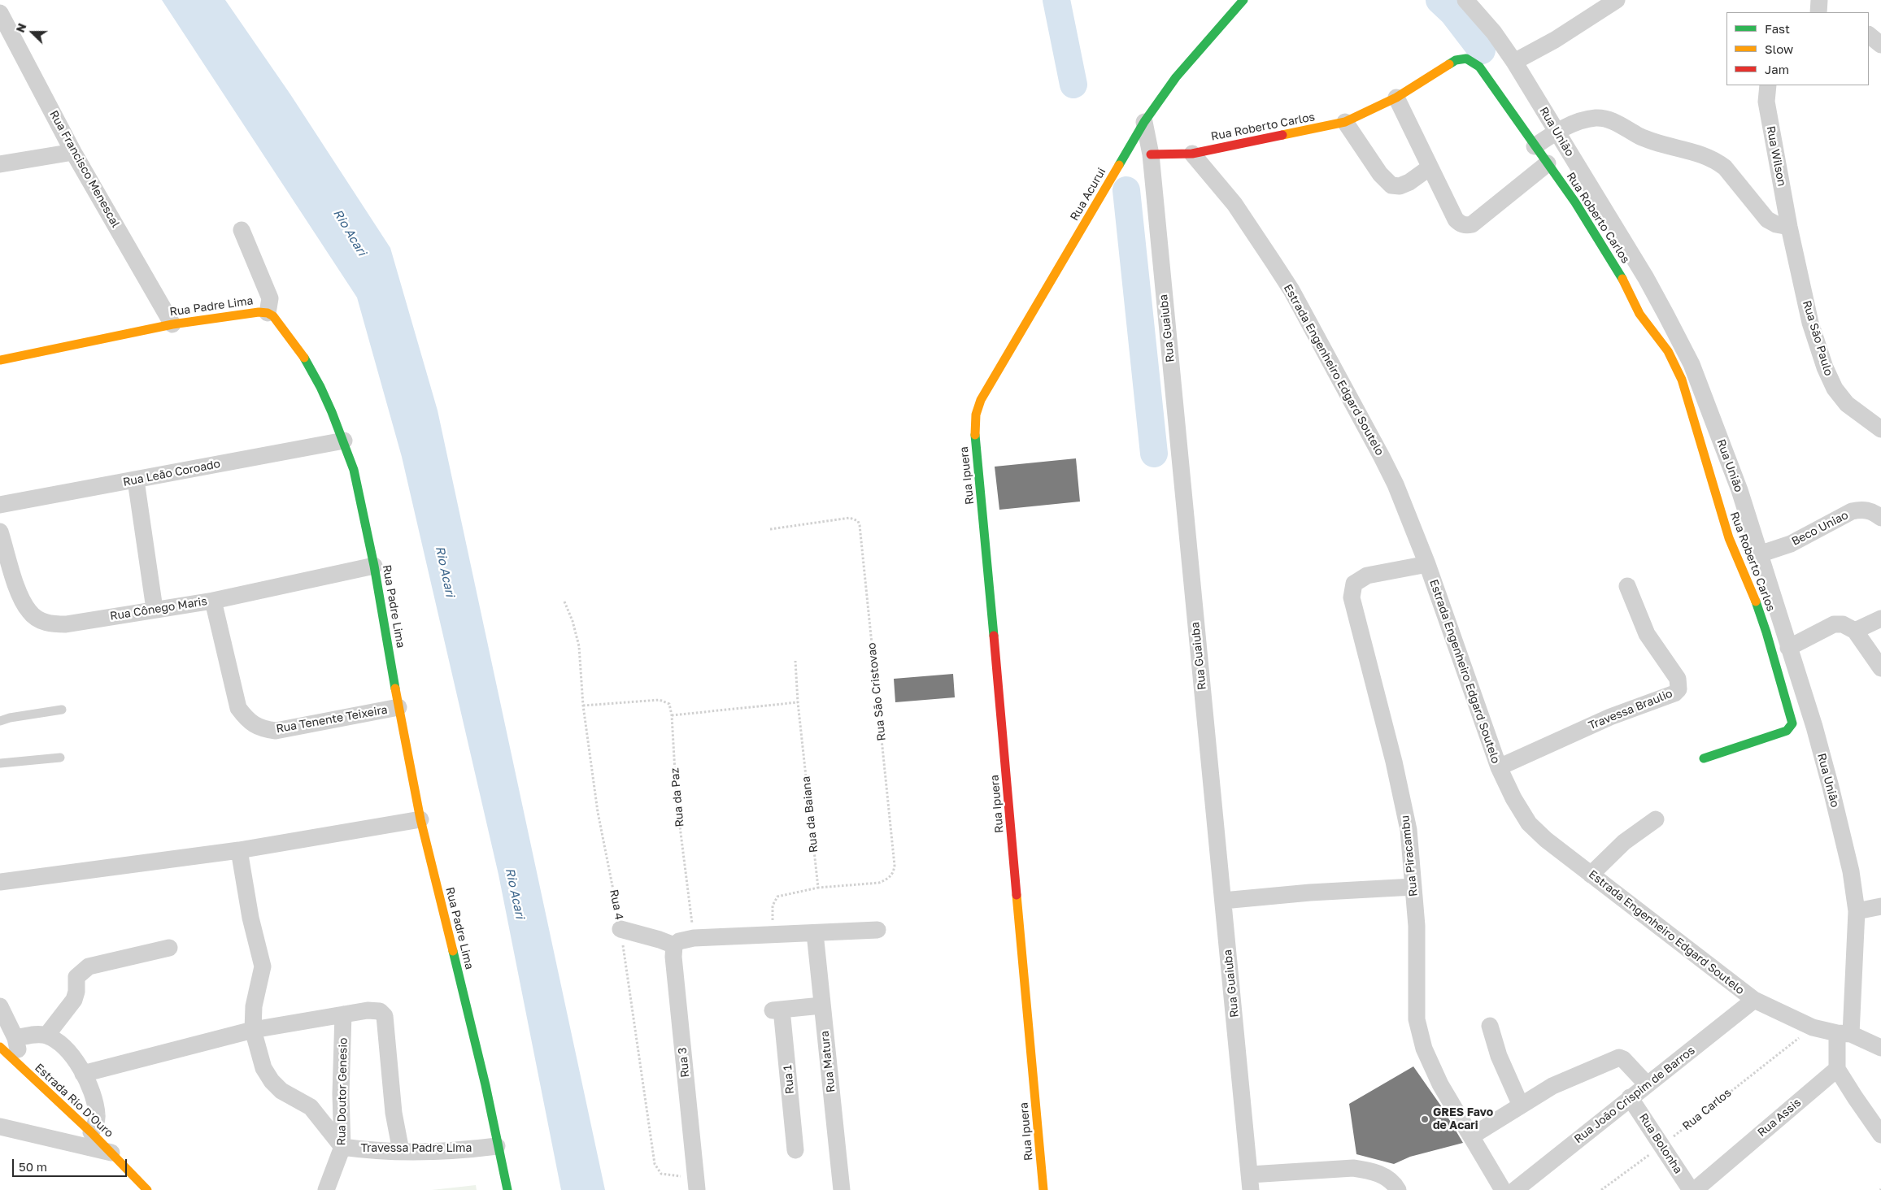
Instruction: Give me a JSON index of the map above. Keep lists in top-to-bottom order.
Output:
{
  "streets": {
    "street": [
      "Rua Roberto Carlos",
      "Rua União",
      "Rua Wilson",
      "Rua Francisco Menescal",
      "Rua Acurui",
      "Rua Padre Lima",
      "Rua Guaiuba",
      "Rua Sāo Paulo",
      "Estrada Engenheiro Edgard Soutelo",
      "Rua Leão Coroado",
      "Rua Ipuera",
      "Beco Uniao",
      "Rua Cônego Maris",
      "Travessa Braulio",
      "Rua Tenente Teixeira",
      "Rua Piracambu",
      "Rua Matura",
      "Rua 3",
      "Rua 1",
      "Rua Doutor Genesio",
      "Rua Joāo Crispim de Barros",
      "Estrada Rio D'Ouro",
      "Rua Assis",
      "Rua Bolonha",
      "Travessa Padre Lima"
    ],
    "path": [
      "Rua Sāo Cristovao",
      "Rua da Paz",
      "Rua da Baiana",
      "Rua 4",
      "Rua Carlos"
    ]
  },
  "crossings": [
    ["Rua Roberto Carlos", "Rua União"],
    ["Rua Roberto Carlos", "Rua Guaiuba"],
    ["Rua Roberto Carlos", "Estrada Engenheiro Edgard Soutelo"],
    ["Rua União", "Estrada Engenheiro Edgard Soutelo"],
    ["Rua União", "Beco Uniao"],
    ["Rua Wilson", "Rua Sāo Paulo"],
    ["Rua Francisco Menescal", "Rua Padre Lima"],
    ["Rua Acurui", "Rua Guaiuba"],
    ["Rua Acurui", "Rua Ipuera"],
    ["Rua Padre Lima", "Rua Leão Coroado"],
    ["Rua Padre Lima", "Rua Cônego Maris"],
    ["Rua Padre Lima", "Rua Tenente Teixeira"],
    ["Rua Padre Lima", "Travessa Padre Lima"],
    ["Estrada Engenheiro Edgard Soutelo", "Travessa Braulio"],
    ["Estrada Engenheiro Edgard Soutelo", "Rua Piracambu"],
    ["Estrada Engenheiro Edgard Soutelo", "Rua Joāo Crispim de Barros"],
    ["Estrada Engenheiro Edgard Soutelo", "Rua Carlos"],
    ["Rua Cônego Maris", "Rua Tenente Teixeira"],
    ["Rua Sāo Cristovao", "Rua da Baiana"],
    ["Rua da Paz", "Rua 3"],
    ["Rua 4", "Rua 3"],
    ["Rua Matura", "Rua 1"],
    ["Rua Doutor Genesio", "Travessa Padre Lima"],
    ["Rua Joāo Crispim de Barros", "Rua Bolonha"],
    ["Rua Carlos", "Rua Bolonha"]
  ],
  "water": ["Rio Acari"],
  "places": ["GRES Favo de Acari"],
  "legend": ["Fast", "Slow", "Jam"],
  "scale_bar": "50 m",
  "north": "left"
}
